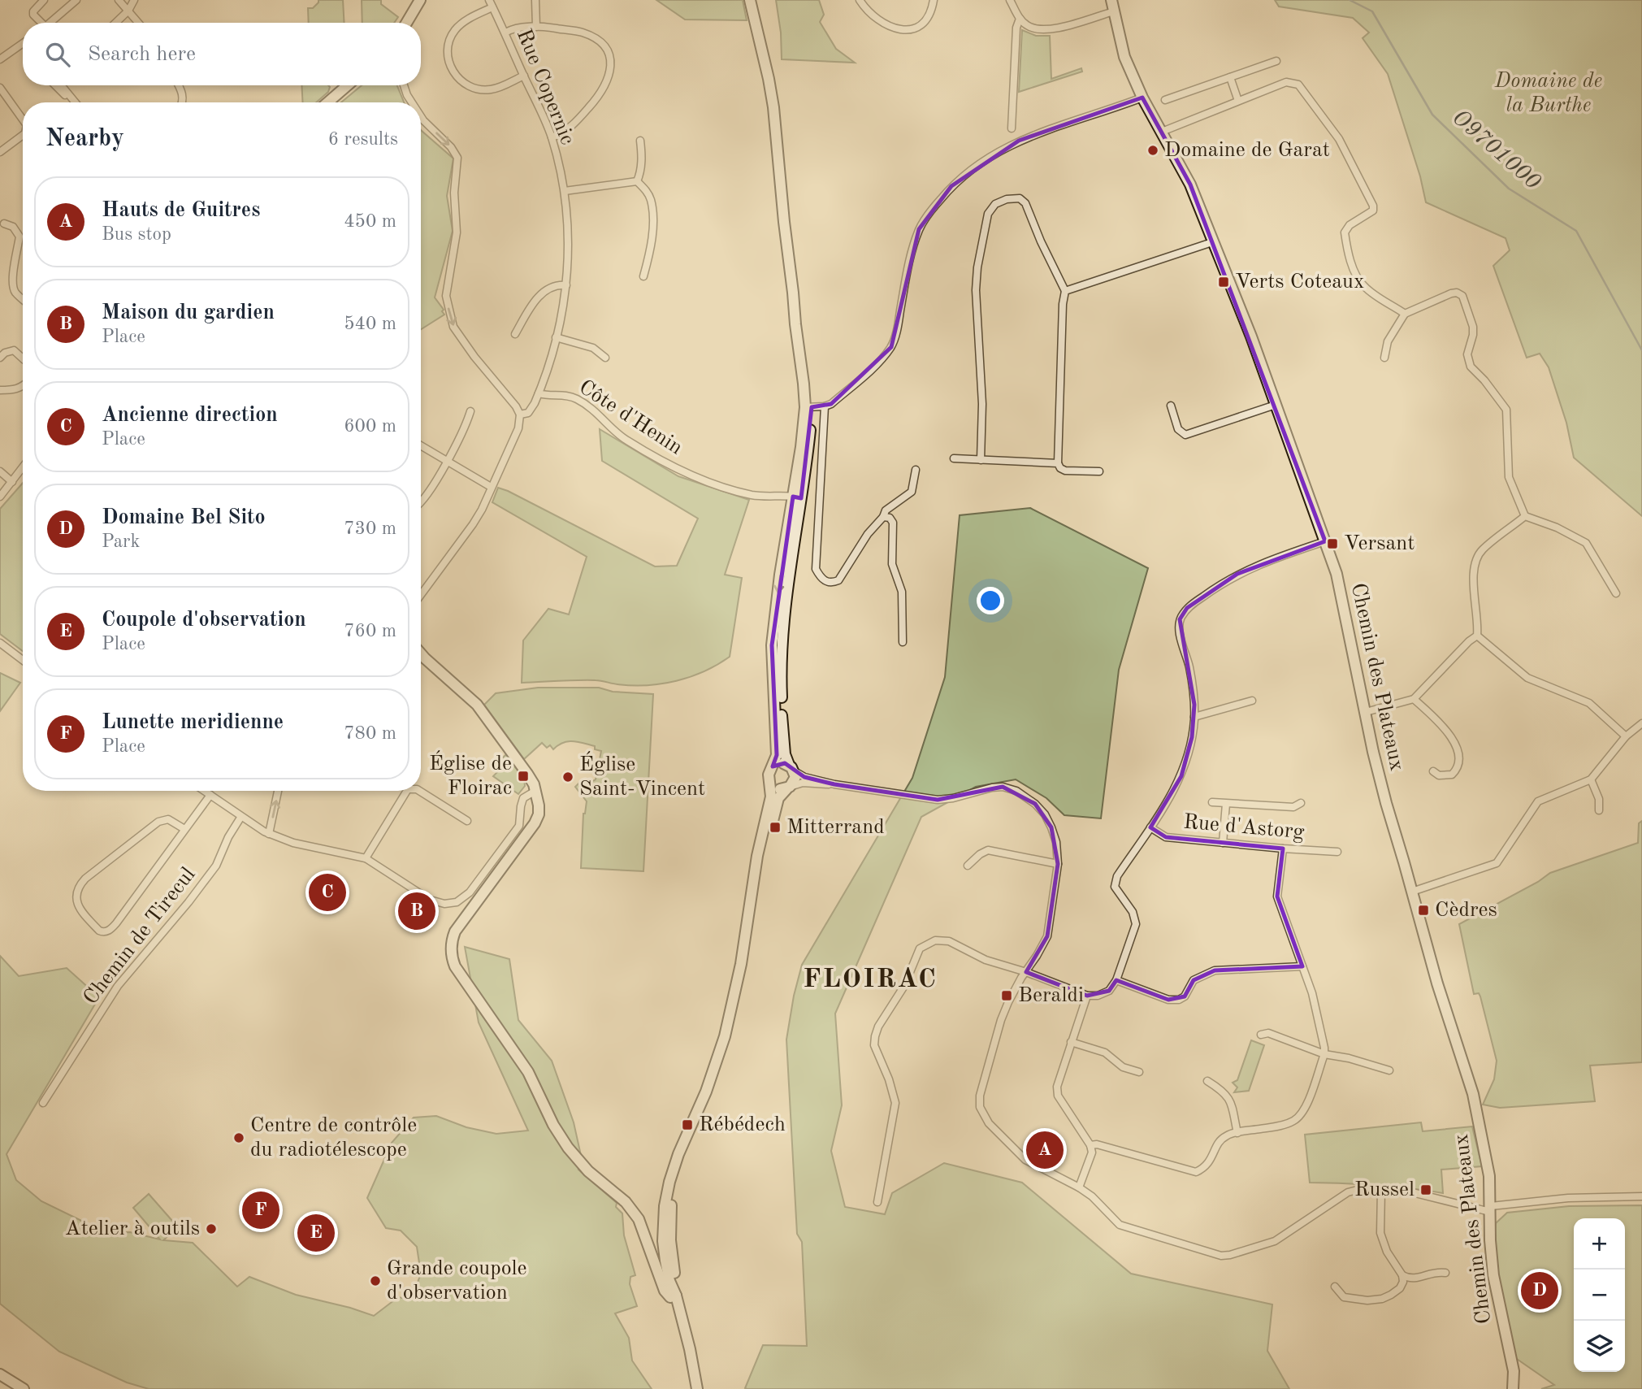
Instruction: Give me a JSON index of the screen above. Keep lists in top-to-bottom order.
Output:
{
  "streets": {
    "street": [
      "Rue Copernic",
      "Côte d'Henin",
      "Chemin des Plateaux",
      "Rue d'Astorg",
      "Chemin de Tirecul"
    ]
  },
  "crossings": [
    ["Rue Copernic", "Côte d'Henin"]
  ],
  "districts": ["FLOIRAC"],
  "water": ["O9701000"],
  "parks": ["Domaine de la Burthe"],
  "places": {
    "other": [
      "Domaine de Garat",
      "Église Saint-Vincent",
      "Centre de contrôle du radiotélescope",
      "Atelier à outils",
      "Grande coupole d'observation"
    ],
    "transit": [
      "Verts Coteaux",
      "Versant",
      "Église de Floirac",
      "Mitterrand",
      "Cèdres",
      "Beraldi",
      "Rébédech",
      "Russel"
    ]
  },
  "page": {
    "search": "Search here",
    "heading": ["Nearby", "6 results"],
    "list": [
      {
        "mark": "A",
        "name": "Hauts de Guitres",
        "note": "Bus stop",
        "value": "450 m"
      },
      {
        "mark": "B",
        "name": "Maison du gardien",
        "note": "Place",
        "value": "540 m"
      },
      {
        "mark": "C",
        "name": "Ancienne direction",
        "note": "Place",
        "value": "600 m"
      },
      {
        "mark": "D",
        "name": "Domaine Bel Sito",
        "note": "Park",
        "value": "730 m"
      },
      {
        "mark": "E",
        "name": "Coupole d'observation",
        "note": "Place",
        "value": "760 m"
      },
      {
        "mark": "F",
        "name": "Lunette meridienne",
        "note": "Place",
        "value": "780 m"
      }
    ],
    "pins": [
      "C",
      "B",
      "A",
      "F",
      "E",
      "D"
    ],
    "map_buttons": ["+", "−"]
  }
}
